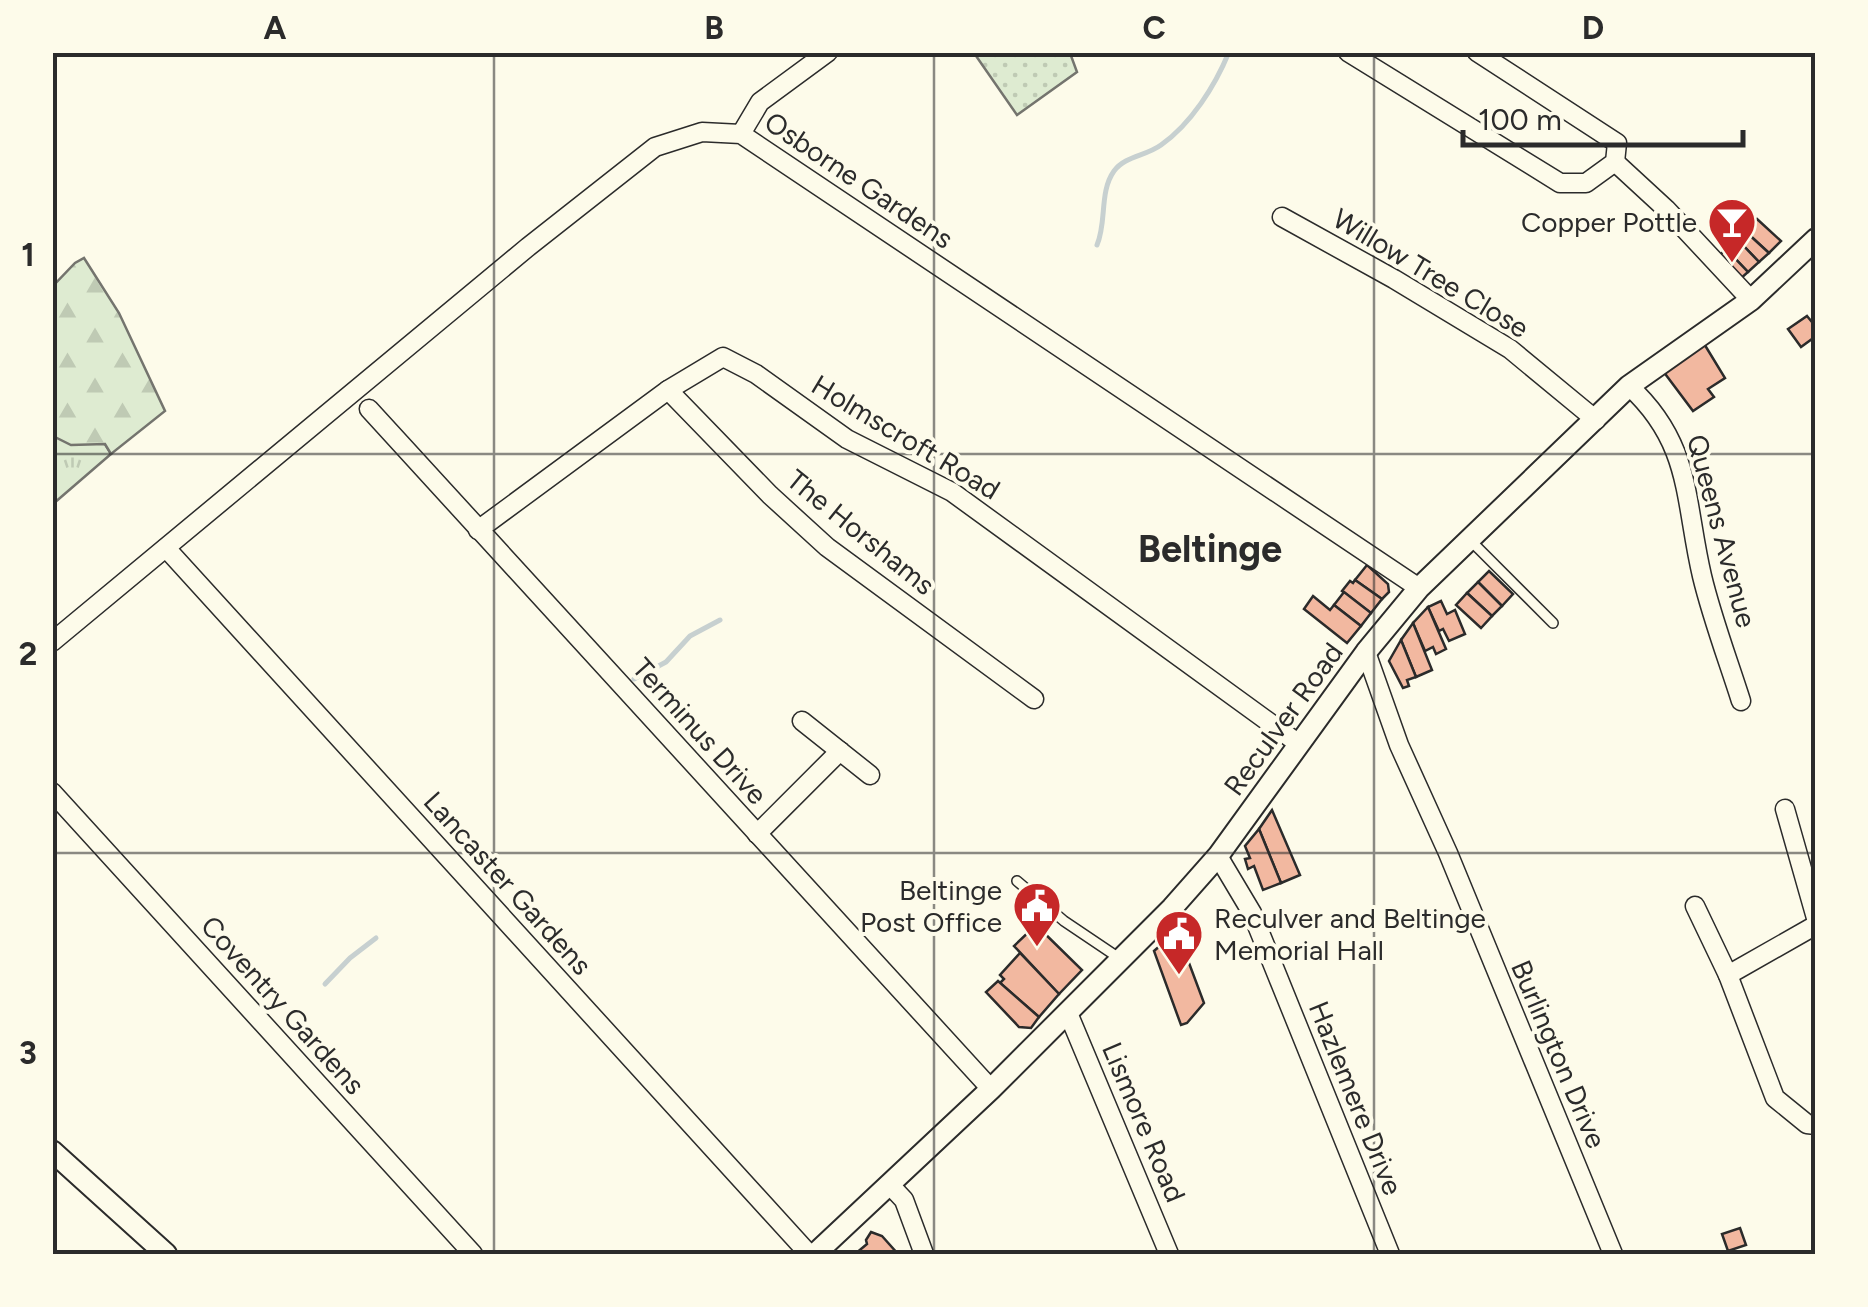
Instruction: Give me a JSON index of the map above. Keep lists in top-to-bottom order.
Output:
{
  "streets": {
    "street": [
      "Osborne Gardens",
      "Willow Tree Close",
      "Holmscroft Road",
      "Queens Avenue",
      "The Horshams",
      "Reculver Road",
      "Terminus Drive",
      "Lancaster Gardens",
      "Coventry Gardens",
      "Burlington Drive",
      "Hazlemere Drive",
      "Lismore Road"
    ]
  },
  "crossings": [
    ["Osborne Gardens", "Reculver Road"],
    ["Osborne Gardens", "Lancaster Gardens"],
    ["Willow Tree Close", "Reculver Road"],
    ["Holmscroft Road", "The Horshams"],
    ["Holmscroft Road", "Reculver Road"],
    ["Holmscroft Road", "Terminus Drive"],
    ["Queens Avenue", "Reculver Road"],
    ["Reculver Road", "Terminus Drive"],
    ["Reculver Road", "Lancaster Gardens"],
    ["Reculver Road", "Burlington Drive"],
    ["Reculver Road", "Hazlemere Drive"],
    ["Reculver Road", "Lismore Road"]
  ],
  "districts": ["Beltinge"],
  "places": {
    "bar": ["Copper Pottle"],
    "public building": ["Beltinge Post Office", "Reculver and Beltinge Memorial Hall"]
  },
  "scale_bar": "100 m",
  "grid": {
    "columns": [
      "A",
      "B",
      "C",
      "D"
    ],
    "rows": ["1", "2", "3"]
  }
}
